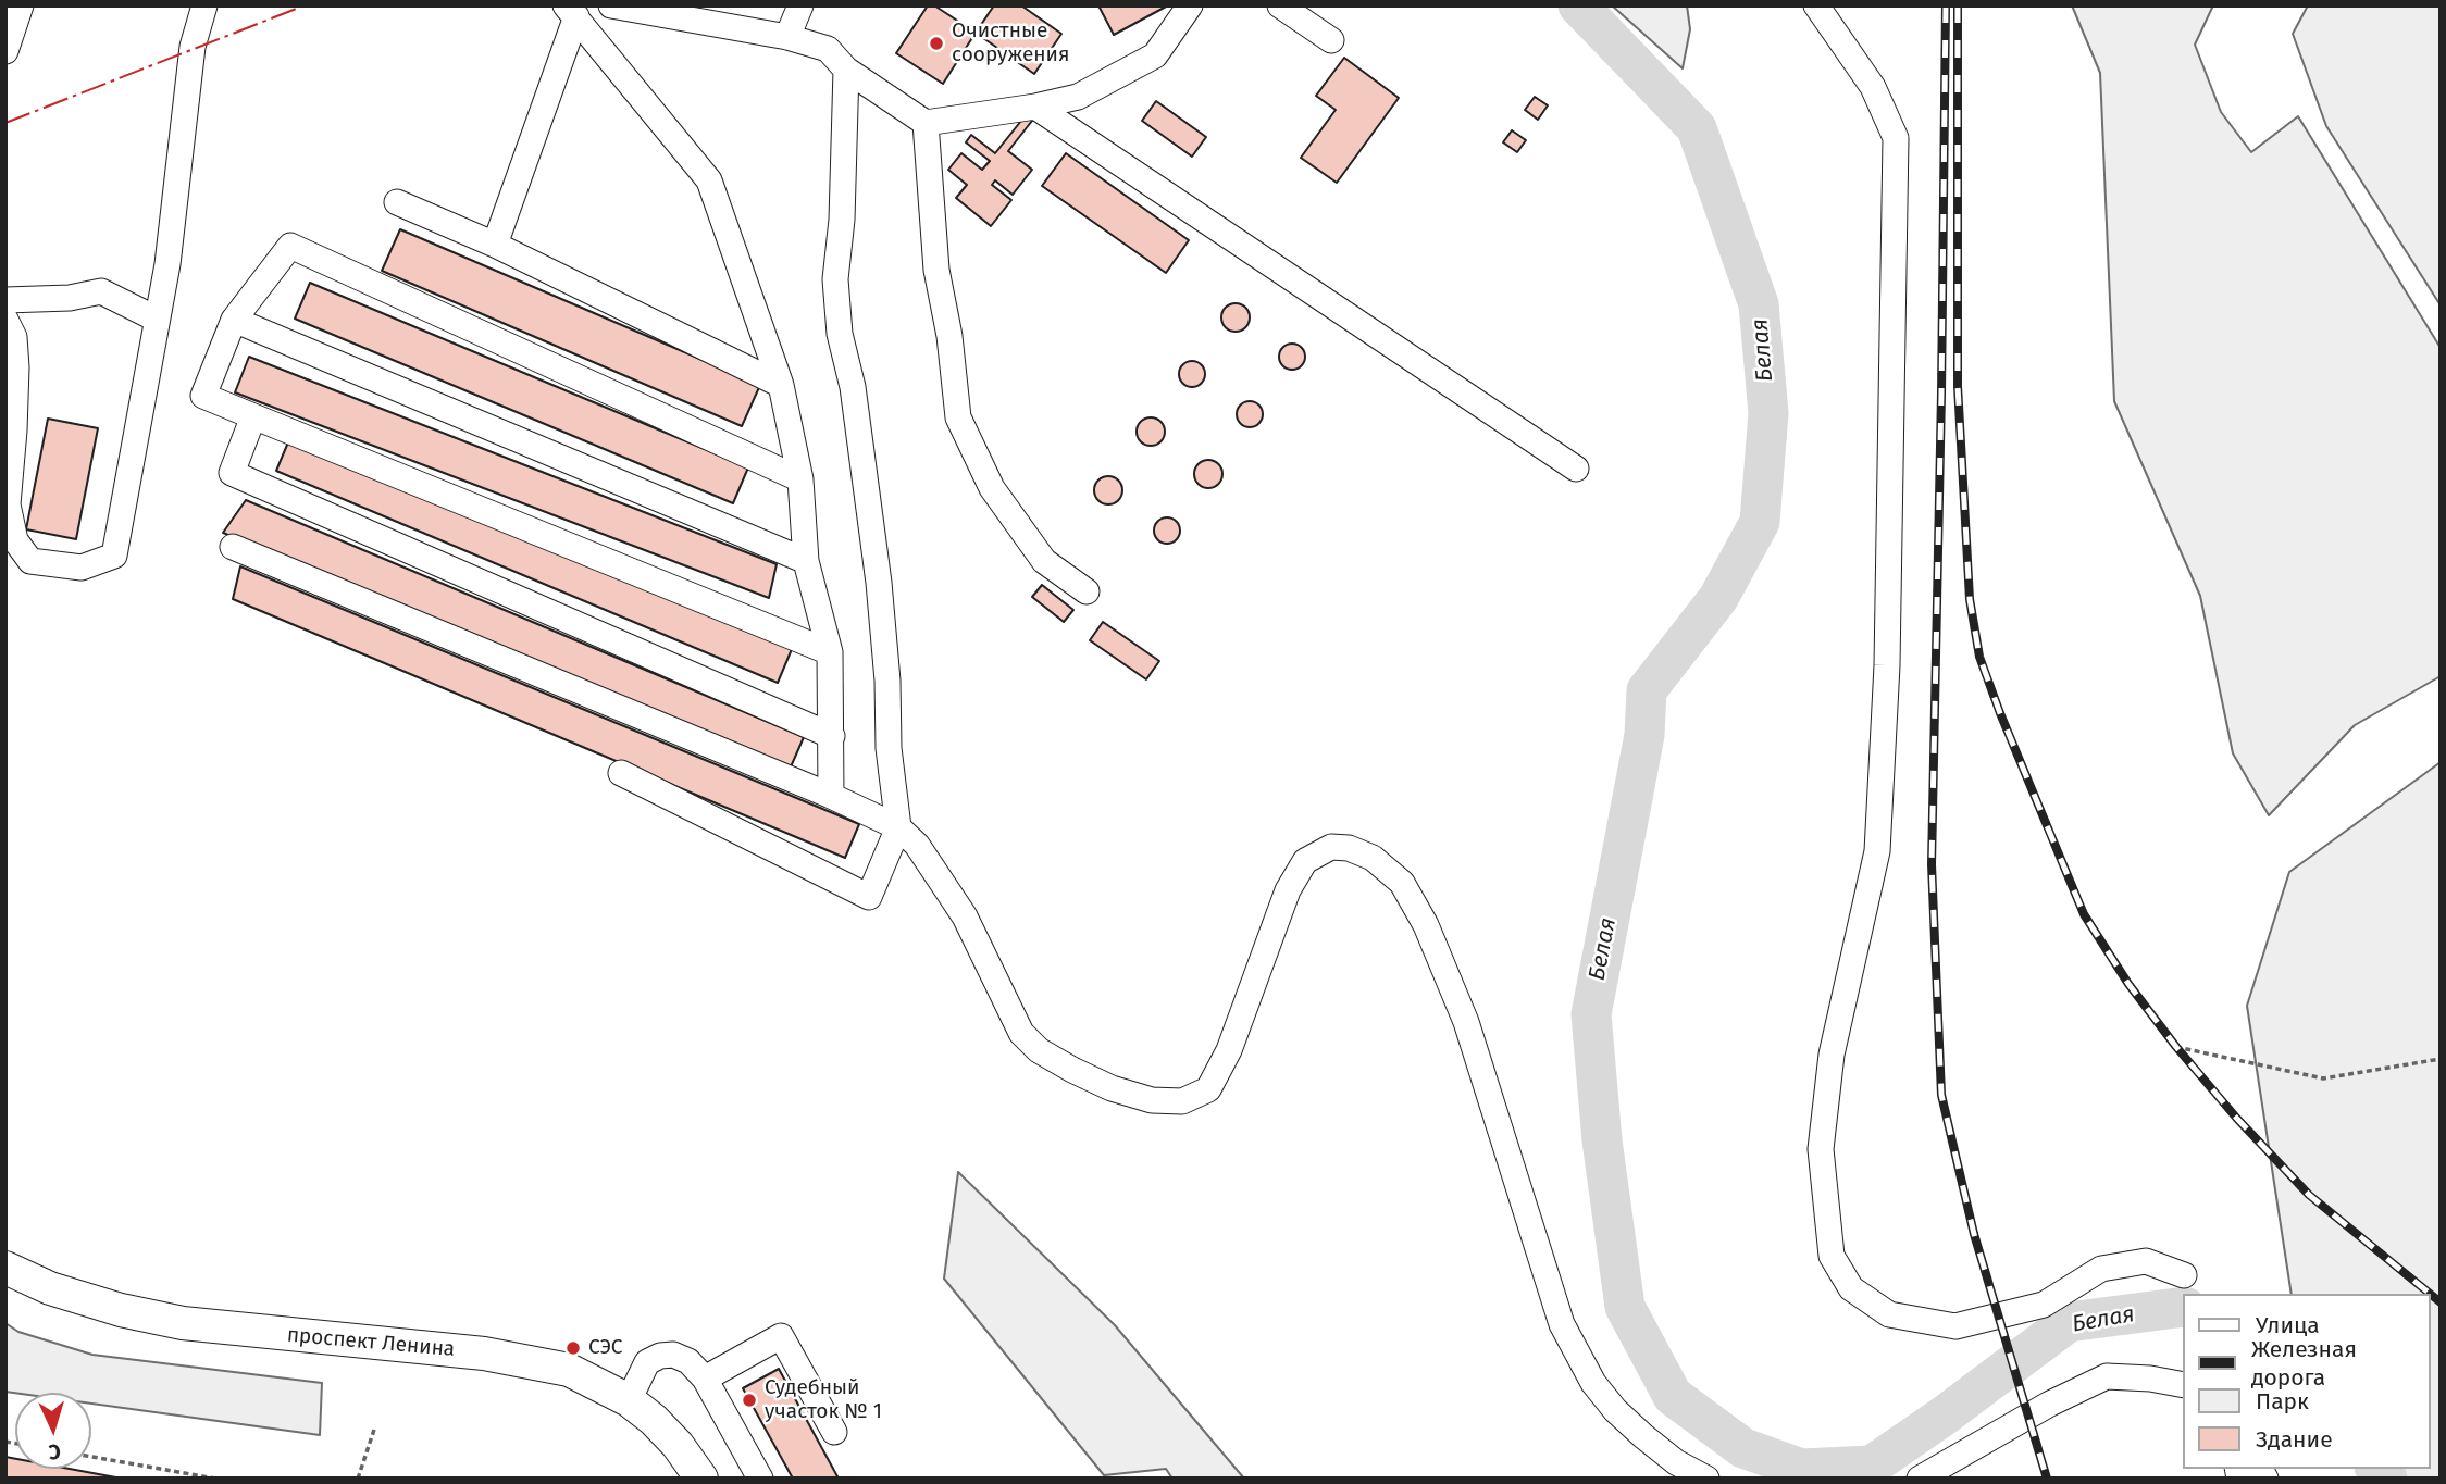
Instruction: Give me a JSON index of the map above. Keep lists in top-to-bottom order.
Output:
{
  "streets": {
    "main road": ["проспект Ленина"]
  },
  "water": ["Белая"],
  "places": ["Очистные сооружения", "СЭС", "Судебный участок № 1"],
  "legend": [
    "Улица",
    "Железная дорога",
    "Парк",
    "Здание"
  ],
  "north": "bottom"
}
